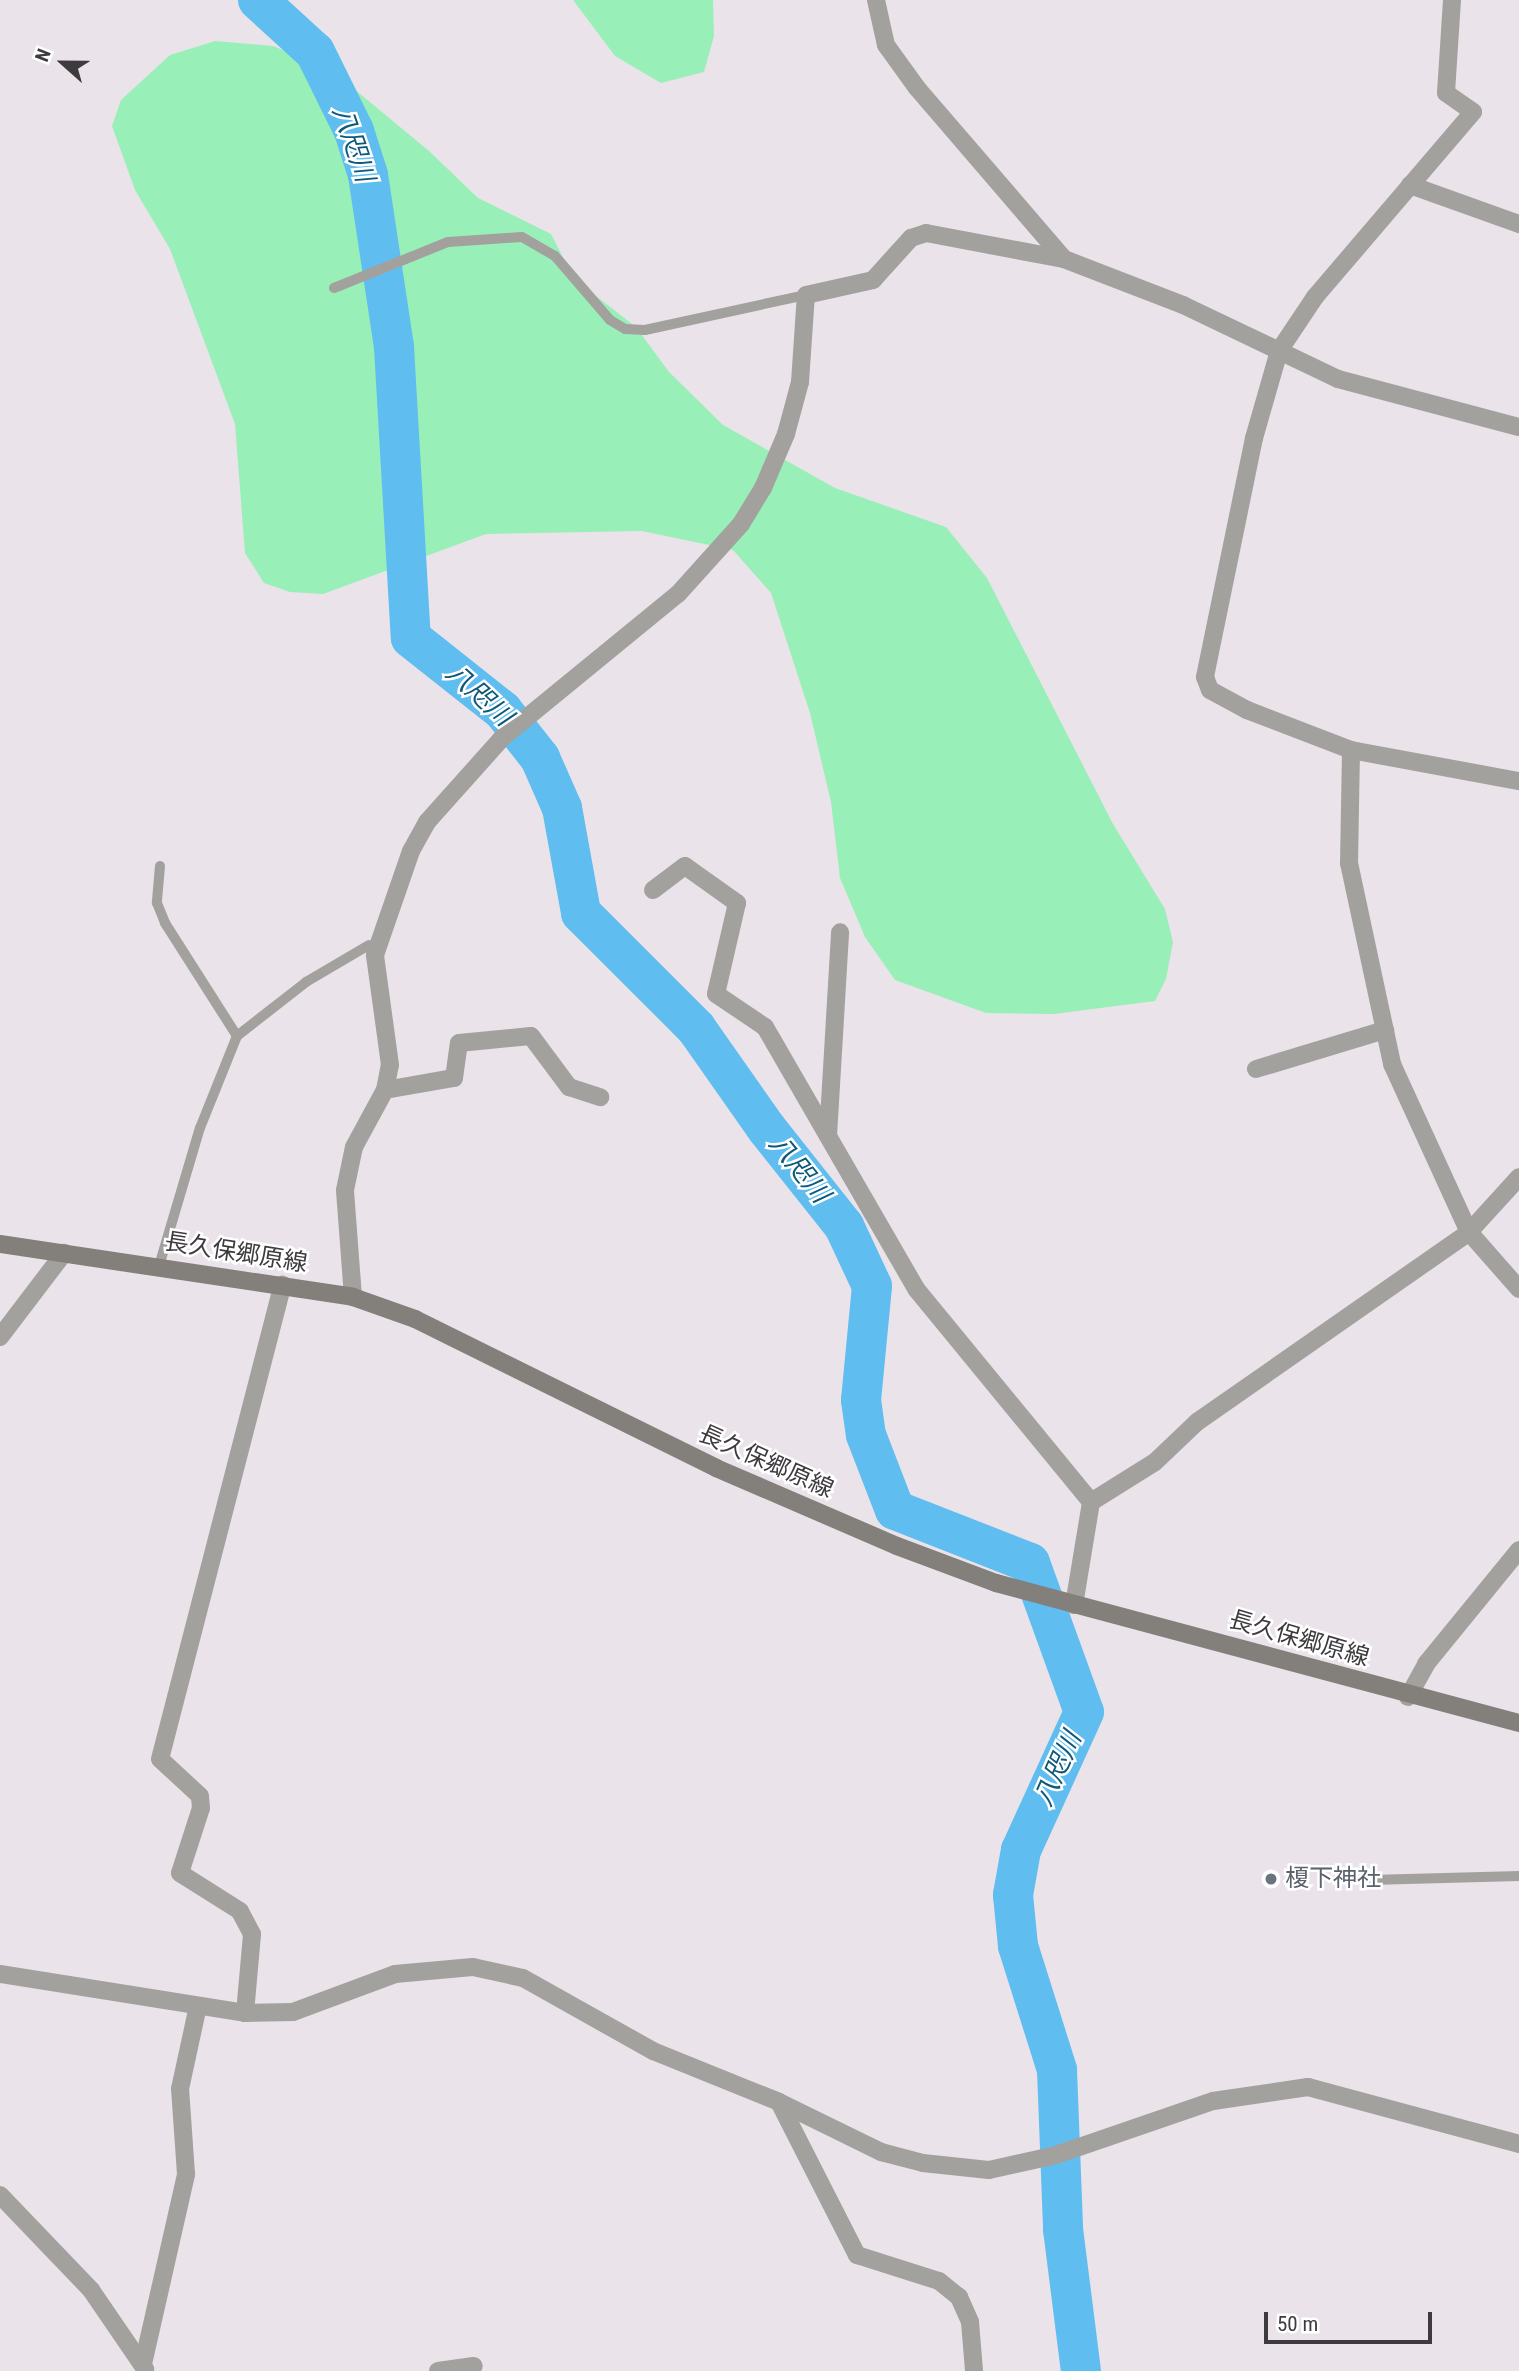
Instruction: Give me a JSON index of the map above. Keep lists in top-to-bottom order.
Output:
{
  "streets": {
    "main road": ["長久保郷原線"]
  },
  "water": ["八咫川"],
  "places": ["榎下神社"],
  "scale_bar": "50 m",
  "north": "left"
}
